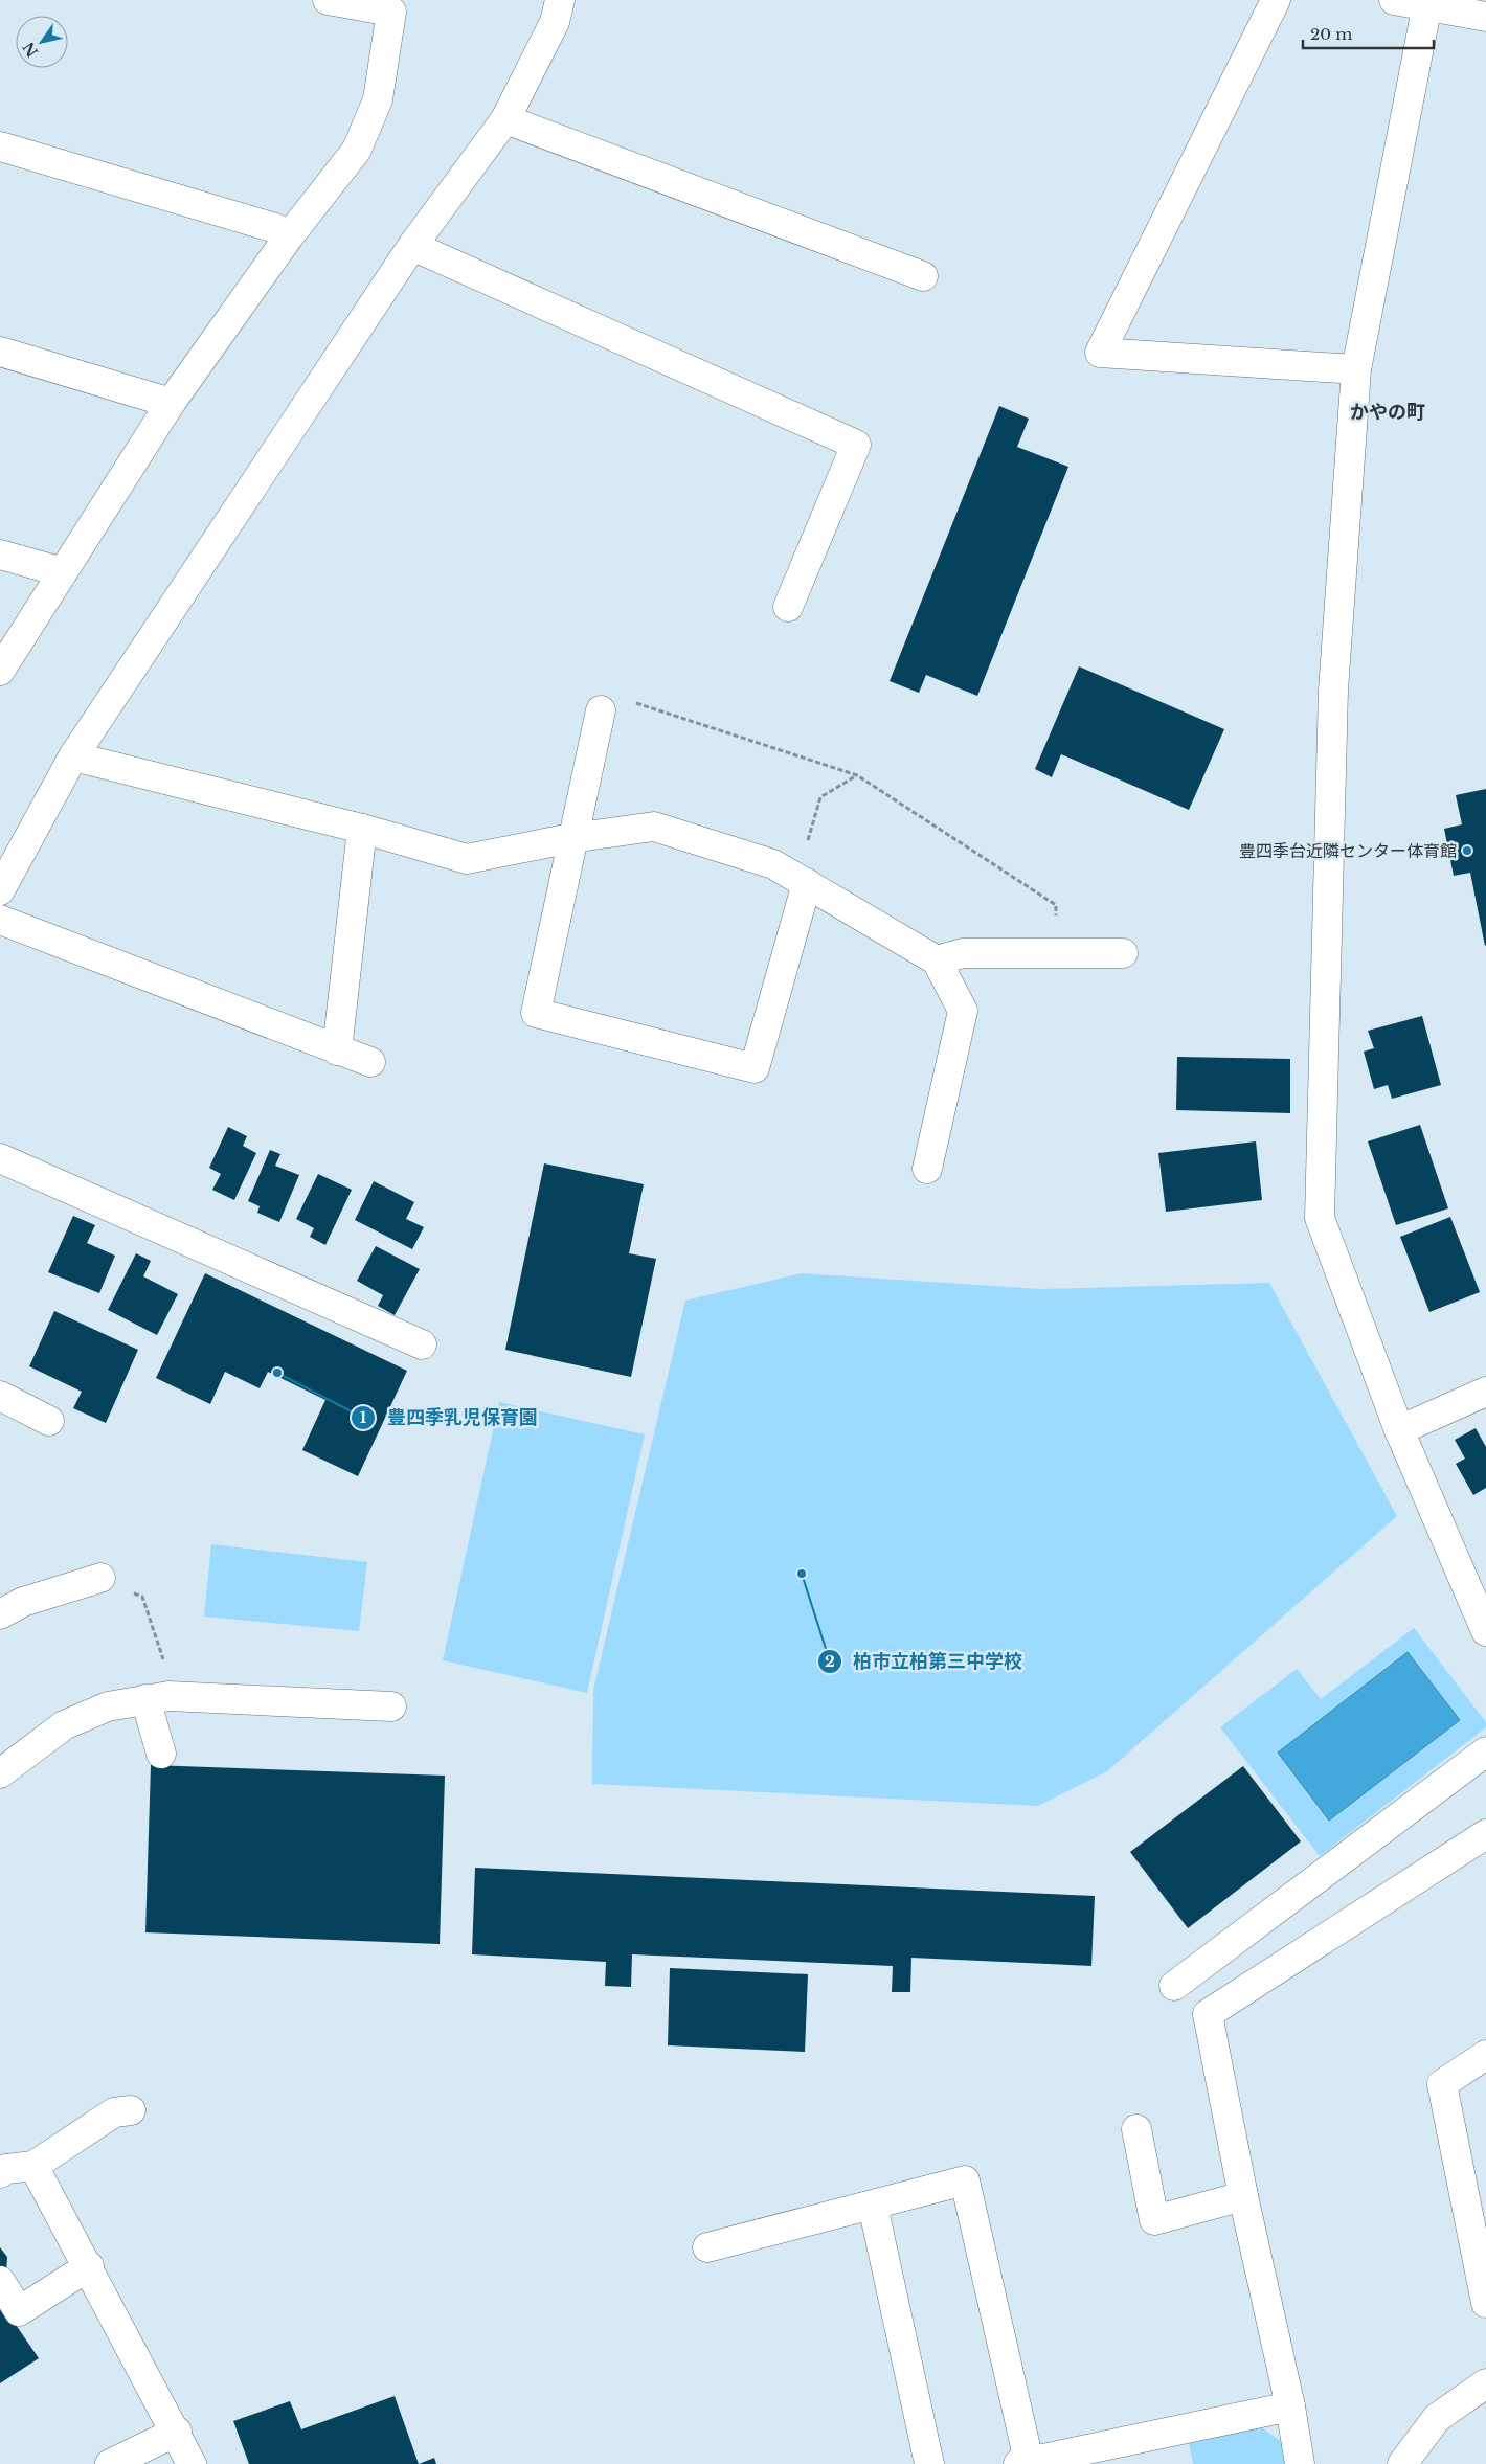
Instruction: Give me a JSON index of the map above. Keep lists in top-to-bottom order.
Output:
{
  "districts": ["かやの町"],
  "places": ["豊四季台近隣センター体育館", "豊四季乳児保育園", "柏市立柏第三中学校"],
  "scale_bar": "20 m",
  "north": "bottom left"
}
